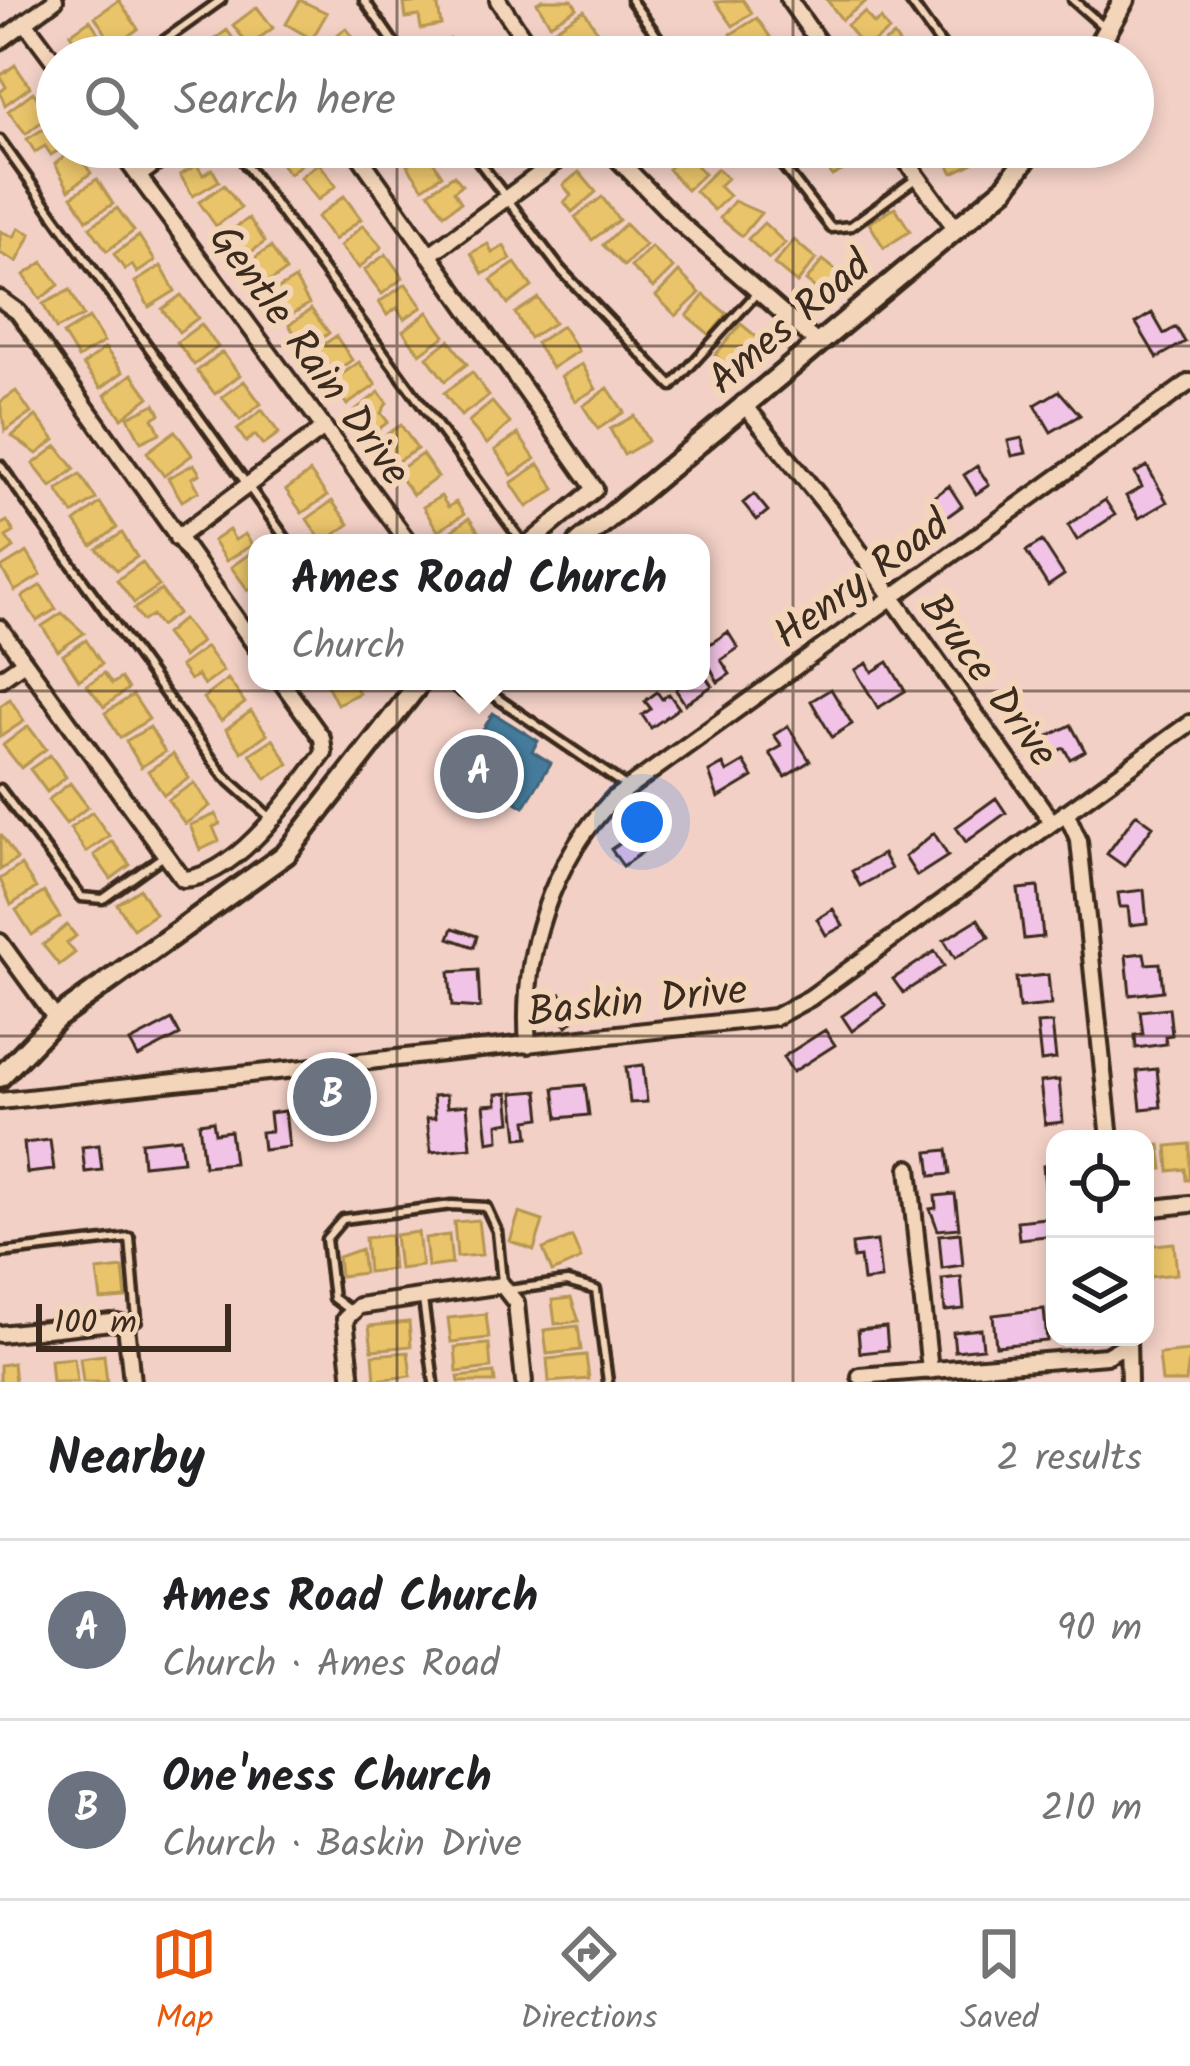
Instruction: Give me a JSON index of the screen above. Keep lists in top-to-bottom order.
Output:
{
  "streets": {
    "street": [
      "Ames Road",
      "Gentle Rain Drive",
      "Henry Road",
      "Bruce Drive",
      "Baskin Drive"
    ]
  },
  "crossings": [
    ["Ames Road", "Bruce Drive"],
    ["Henry Road", "Bruce Drive"],
    ["Henry Road", "Baskin Drive"],
    ["Bruce Drive", "Baskin Drive"]
  ],
  "scale_bar": "100 m",
  "page": {
    "search": "Search here",
    "popup": ["Ames Road Church", "Church"],
    "pins": ["A", "B"],
    "scale": "100 m",
    "heading": ["Nearby", "2 results"],
    "list": [
      {
        "mark": "A",
        "name": "Ames Road Church",
        "note": "Church · Ames Road",
        "value": "90 m"
      },
      {
        "mark": "B",
        "name": "One'ness Church",
        "note": "Church · Baskin Drive",
        "value": "210 m"
      }
    ],
    "nav": ["Map", "Directions", "Saved"]
  }
}
